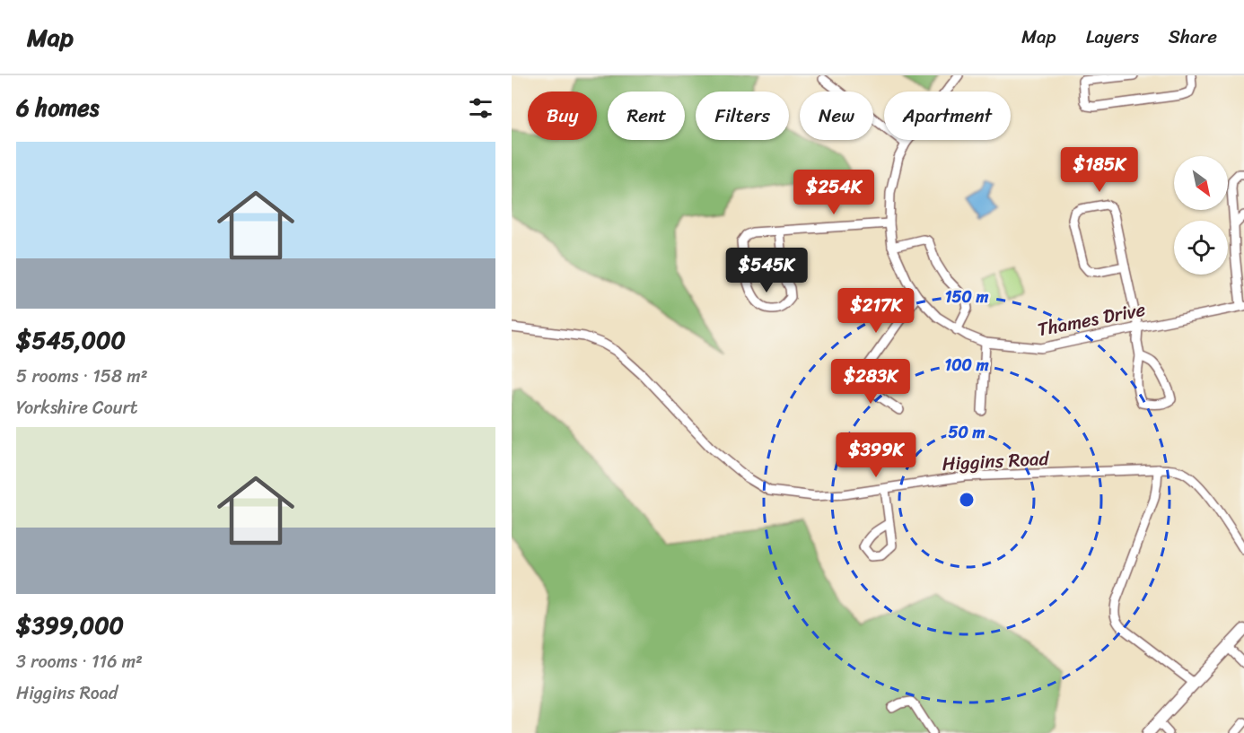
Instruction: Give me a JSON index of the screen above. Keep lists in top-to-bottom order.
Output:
{
  "streets": {
    "street": ["Thames Drive", "Higgins Road"]
  },
  "north": "bottom right",
  "page": {
    "header": "Map",
    "nav": ["Map", "Layers", "Share"],
    "heading": "6 homes",
    "chip": [
      "Buy",
      "Rent",
      "Filters",
      "New",
      "Apartment"
    ],
    "list": [
      {
        "name": "$545,000",
        "note": "5 rooms · 158 m² · Yorkshire Court"
      },
      {
        "name": "$399,000",
        "note": "3 rooms · 116 m² · Higgins Road"
      }
    ],
    "price": [
      "$185K",
      "$254K",
      "$545K",
      "$217K",
      "$283K",
      "$399K"
    ]
  },
  "rings": ["150 m", "100 m", "50 m"]
}
